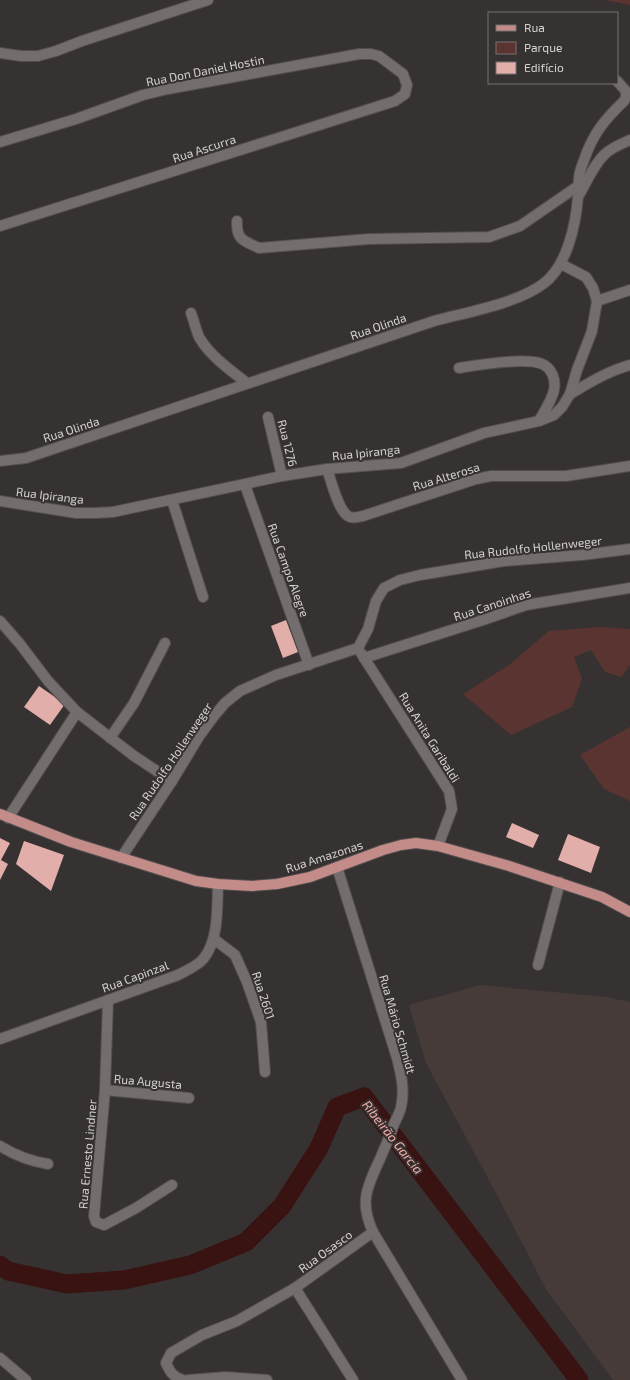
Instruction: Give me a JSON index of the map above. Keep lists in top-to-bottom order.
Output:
{
  "streets": {
    "main road": ["Rua Amazonas"],
    "street": [
      "Rua Don Daniel Hostin",
      "Rua Ascurra",
      "Rua Olinda",
      "Rua 1276",
      "Rua Ipiranga",
      "Rua Alterosa",
      "Rua Rudolfo Hollenweger",
      "Rua Campo Alegre",
      "Rua Canoinhas",
      "Rua Anita Garibaldi",
      "Rua Capinzal",
      "Rua 2601",
      "Rua Mário Schmidt",
      "Rua Augusta",
      "Rua Ernesto Lindner",
      "Rua Osasco"
    ]
  },
  "crossings": [
    ["Rua Don Daniel Hostin", "Rua Ascurra"],
    ["Rua 1276", "Rua Ipiranga"],
    ["Rua Ipiranga", "Rua Alterosa"],
    ["Rua Ipiranga", "Rua Campo Alegre"],
    ["Rua Rudolfo Hollenweger", "Rua Campo Alegre"],
    ["Rua Rudolfo Hollenweger", "Rua Anita Garibaldi"],
    ["Rua Rudolfo Hollenweger", "Rua Amazonas"],
    ["Rua Canoinhas", "Rua Anita Garibaldi"],
    ["Rua Anita Garibaldi", "Rua Amazonas"],
    ["Rua Amazonas", "Rua Capinzal"],
    ["Rua Amazonas", "Rua Mário Schmidt"],
    ["Rua Capinzal", "Rua 2601"],
    ["Rua Capinzal", "Rua Ernesto Lindner"],
    ["Rua Mário Schmidt", "Rua Osasco"],
    ["Rua Augusta", "Rua Ernesto Lindner"]
  ],
  "water": ["Ribeirão Garcia"],
  "legend": ["Rua", "Parque", "Edifício"]
}
